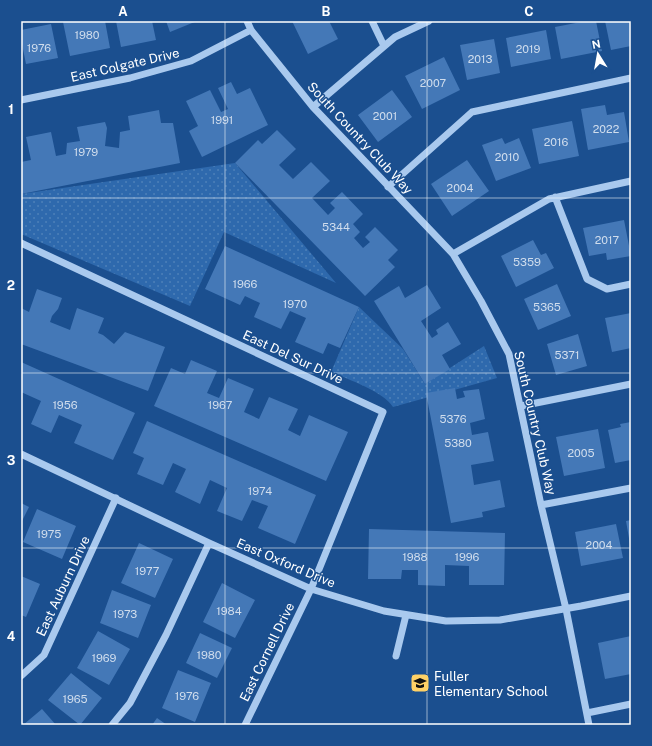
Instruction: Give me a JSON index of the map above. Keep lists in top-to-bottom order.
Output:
{
  "streets": {
    "street": [
      "East Colgate Drive",
      "South Country Club Way",
      "East Del Sur Drive",
      "East Oxford Drive",
      "East Auburn Drive",
      "East Cornell Drive"
    ]
  },
  "crossings": [
    ["East Colgate Drive", "South Country Club Way"],
    ["South Country Club Way", "East Oxford Drive"],
    ["East Del Sur Drive", "East Oxford Drive"],
    ["East Del Sur Drive", "East Cornell Drive"],
    ["East Oxford Drive", "East Auburn Drive"],
    ["East Oxford Drive", "East Cornell Drive"]
  ],
  "places": {
    "school or university": ["Fuller Elementary School"]
  },
  "house_numbers": [
    "1980",
    "1976",
    "2019",
    "2013",
    "2007",
    "2001",
    "1991",
    "2022",
    "2016",
    "1979",
    "2010",
    "2004",
    "5344",
    "2017",
    "5359",
    "1966",
    "1970",
    "5365",
    "5371",
    "1956",
    "1967",
    "5376",
    "5380",
    "2005",
    "1974",
    "1975",
    "2004",
    "1988",
    "1996",
    "1977",
    "1984",
    "1973",
    "1980",
    "1969",
    "1976",
    "1965"
  ],
  "north": "top",
  "grid": {
    "columns": ["A", "B", "C"],
    "rows": [
      "1",
      "2",
      "3",
      "4"
    ]
  }
}
